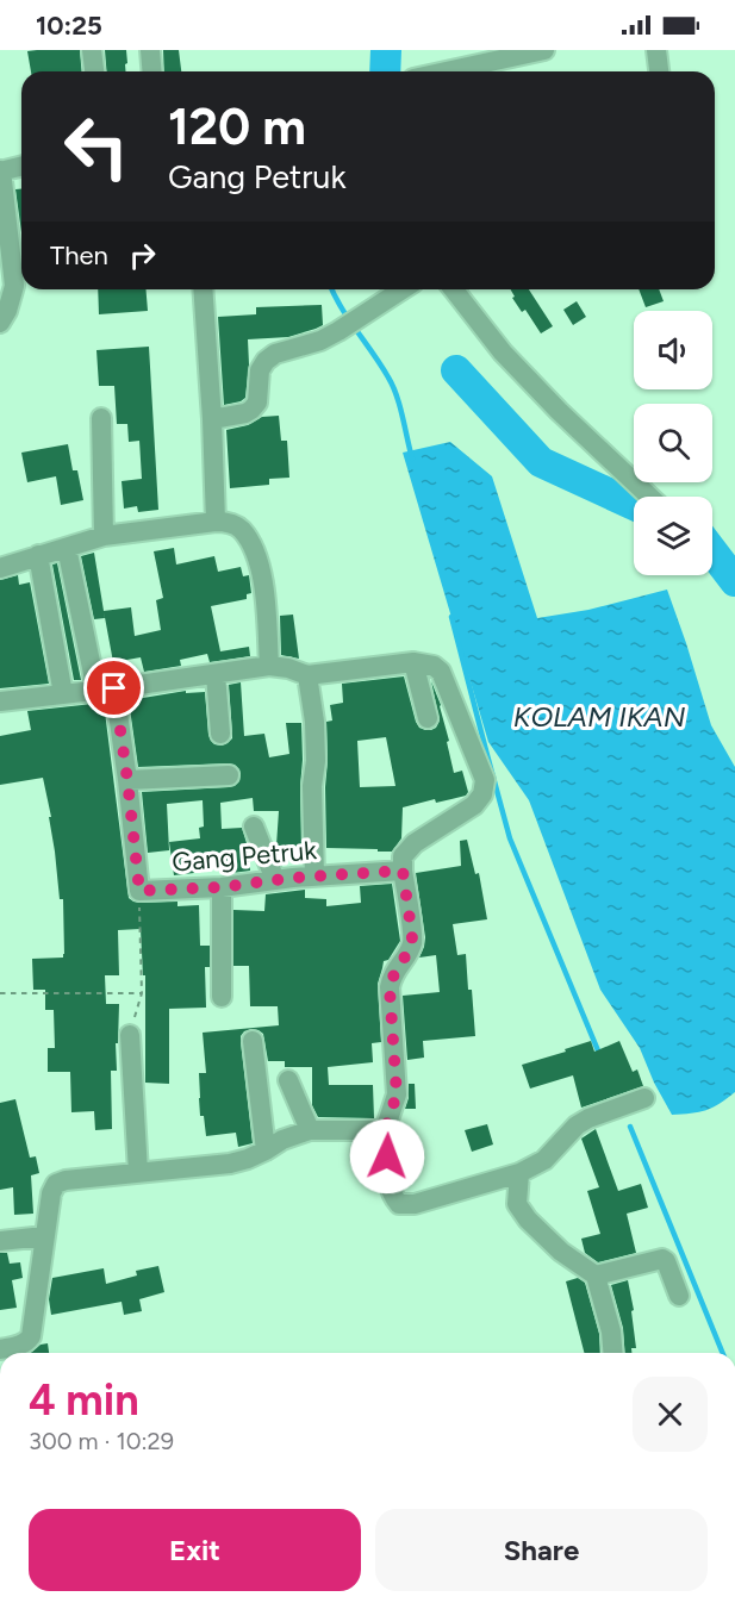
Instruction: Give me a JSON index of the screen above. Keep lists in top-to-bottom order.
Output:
{
  "streets": {
    "street": ["Gang Petruk"]
  },
  "water": ["KOLAM IKAN"],
  "page": {
    "status": "10:25",
    "turn": ["120 m", "Gang Petruk"],
    "then": "Then",
    "heading": ["4 min", "300 m · 10:29"],
    "buttons": ["Exit", "Share"]
  }
}
